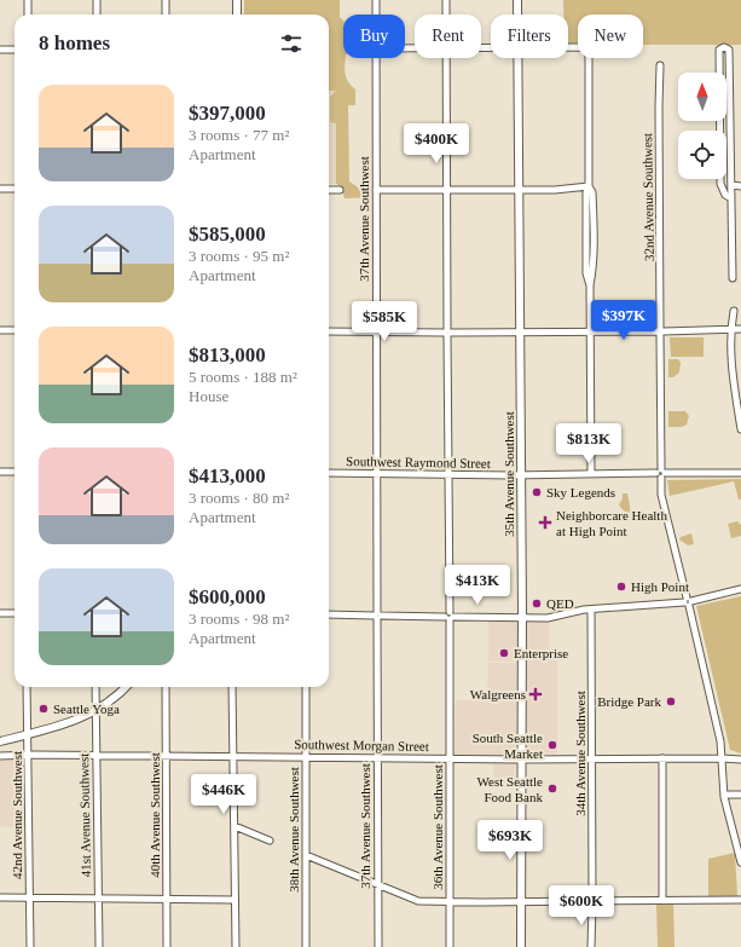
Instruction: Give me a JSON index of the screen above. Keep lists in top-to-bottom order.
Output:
{
  "streets": {
    "main road": ["35th Avenue Southwest"],
    "street": [
      "32nd Avenue Southwest",
      "37th Avenue Southwest",
      "Southwest Raymond Street",
      "Southwest Morgan Street",
      "34th Avenue Southwest",
      "42nd Avenue Southwest",
      "41st Avenue Southwest",
      "40th Avenue Southwest",
      "36th Avenue Southwest",
      "38th Avenue Southwest"
    ]
  },
  "crossings": [
    ["32nd Avenue Southwest", "Southwest Raymond Street"],
    ["32nd Avenue Southwest", "Southwest Morgan Street"],
    ["37th Avenue Southwest", "Southwest Raymond Street"],
    ["37th Avenue Southwest", "Southwest Morgan Street"],
    ["Southwest Raymond Street", "35th Avenue Southwest"],
    ["Southwest Raymond Street", "36th Avenue Southwest"],
    ["35th Avenue Southwest", "Southwest Morgan Street"],
    ["Southwest Morgan Street", "34th Avenue Southwest"],
    ["Southwest Morgan Street", "42nd Avenue Southwest"],
    ["Southwest Morgan Street", "41st Avenue Southwest"],
    ["Southwest Morgan Street", "40th Avenue Southwest"],
    ["Southwest Morgan Street", "36th Avenue Southwest"],
    ["Southwest Morgan Street", "38th Avenue Southwest"]
  ],
  "places": {
    "other": [
      "Sky Legends",
      "High Point",
      "QED",
      "Enterprise",
      "Bridge Park",
      "Seattle Yoga",
      "South Seattle Market",
      "West Seattle Food Bank"
    ],
    "health": ["Neighborcare Health at High Point", "Walgreens"]
  },
  "north": "top",
  "page": {
    "chip": [
      "Buy",
      "Rent",
      "Filters",
      "New"
    ],
    "heading": "8 homes",
    "list": [
      {
        "name": "$397,000",
        "note": "3 rooms · 77 m² · Apartment"
      },
      {
        "name": "$585,000",
        "note": "3 rooms · 95 m² · Apartment"
      },
      {
        "name": "$813,000",
        "note": "5 rooms · 188 m² · House"
      },
      {
        "name": "$413,000",
        "note": "3 rooms · 80 m² · Apartment"
      },
      {
        "name": "$600,000",
        "note": "3 rooms · 98 m² · Apartment"
      }
    ],
    "price": [
      "$400K",
      "$397K",
      "$585K",
      "$813K",
      "$413K",
      "$446K",
      "$693K",
      "$600K"
    ]
  }
}
